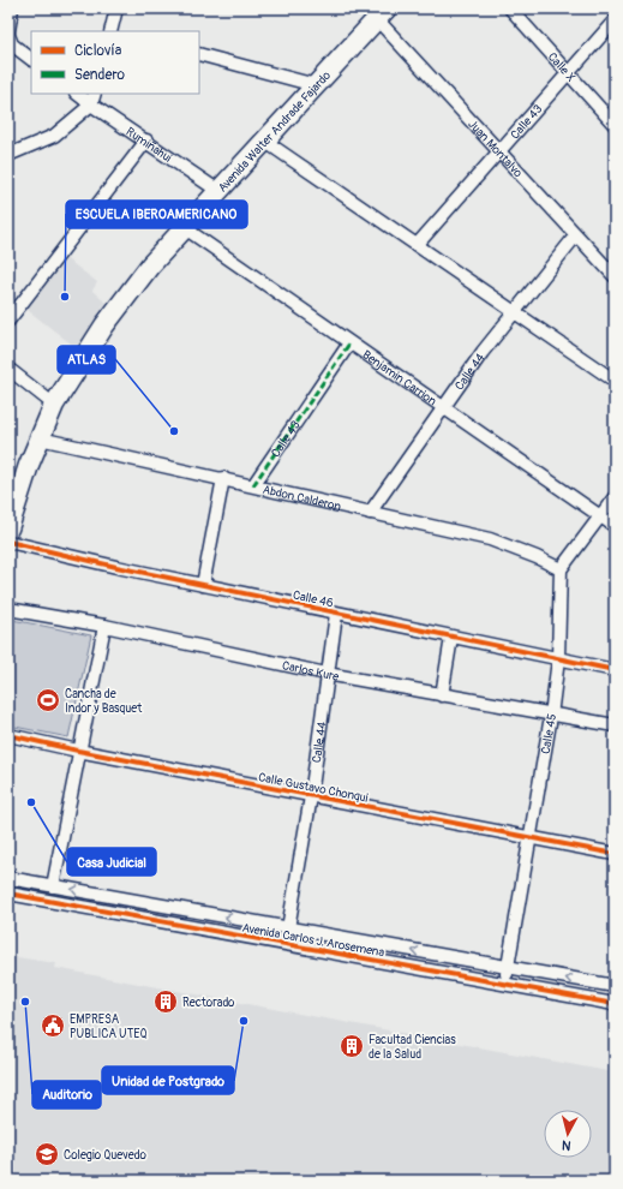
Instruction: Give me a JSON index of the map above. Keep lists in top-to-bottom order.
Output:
{
  "streets": {
    "main road": ["Avenida Walter Andrade Fajardo"],
    "street": [
      "Calle X",
      "Calle 43",
      "Rumiñahui",
      "Juan Montalvo",
      "Calle 44",
      "Benjamin Carrion",
      "Abdon Calderon",
      "Calle 46",
      "Carlos Kure",
      "Calle 45",
      "Calle Gustavo Chonqui",
      "Avenida Carlos J. Arosemena"
    ]
  },
  "crossings": [
    ["Calle X", "Calle 43"],
    ["Calle 43", "Juan Montalvo"],
    ["Calle 43", "Benjamin Carrion"],
    ["Calle 43", "Abdon Calderon"],
    ["Avenida Walter Andrade Fajardo", "Rumiñahui"],
    ["Avenida Walter Andrade Fajardo", "Juan Montalvo"],
    ["Avenida Walter Andrade Fajardo", "Benjamin Carrion"],
    ["Avenida Walter Andrade Fajardo", "Abdon Calderon"],
    ["Juan Montalvo", "Calle 44"],
    ["Calle 44", "Benjamin Carrion"],
    ["Calle 44", "Abdon Calderon"],
    ["Calle 44", "Calle 46"],
    ["Calle 44", "Carlos Kure"],
    ["Calle 44", "Calle Gustavo Chonqui"],
    ["Calle 44", "Avenida Carlos J. Arosemena"],
    ["Abdon Calderon", "Calle 45"],
    ["Calle 46", "Calle 45"],
    ["Carlos Kure", "Calle 45"],
    ["Calle 45", "Calle Gustavo Chonqui"],
    ["Calle 45", "Avenida Carlos J. Arosemena"]
  ],
  "places": {
    "other": [
      "ESCUELA IBEROAMERICANO",
      "ATLAS",
      "Casa Judicial",
      "Auditorio",
      "Unidad de Postgrado"
    ],
    "sports": ["Cancha de Indor y Basquet"],
    "building": ["Rectorado", "Facultad Ciencias de la Salud"],
    "public building": ["EMPRESA PUBLICA UTEQ"],
    "school or university": ["Colegio Quevedo"]
  },
  "legend": ["Ciclovía", "Sendero"],
  "north": "bottom"
}
